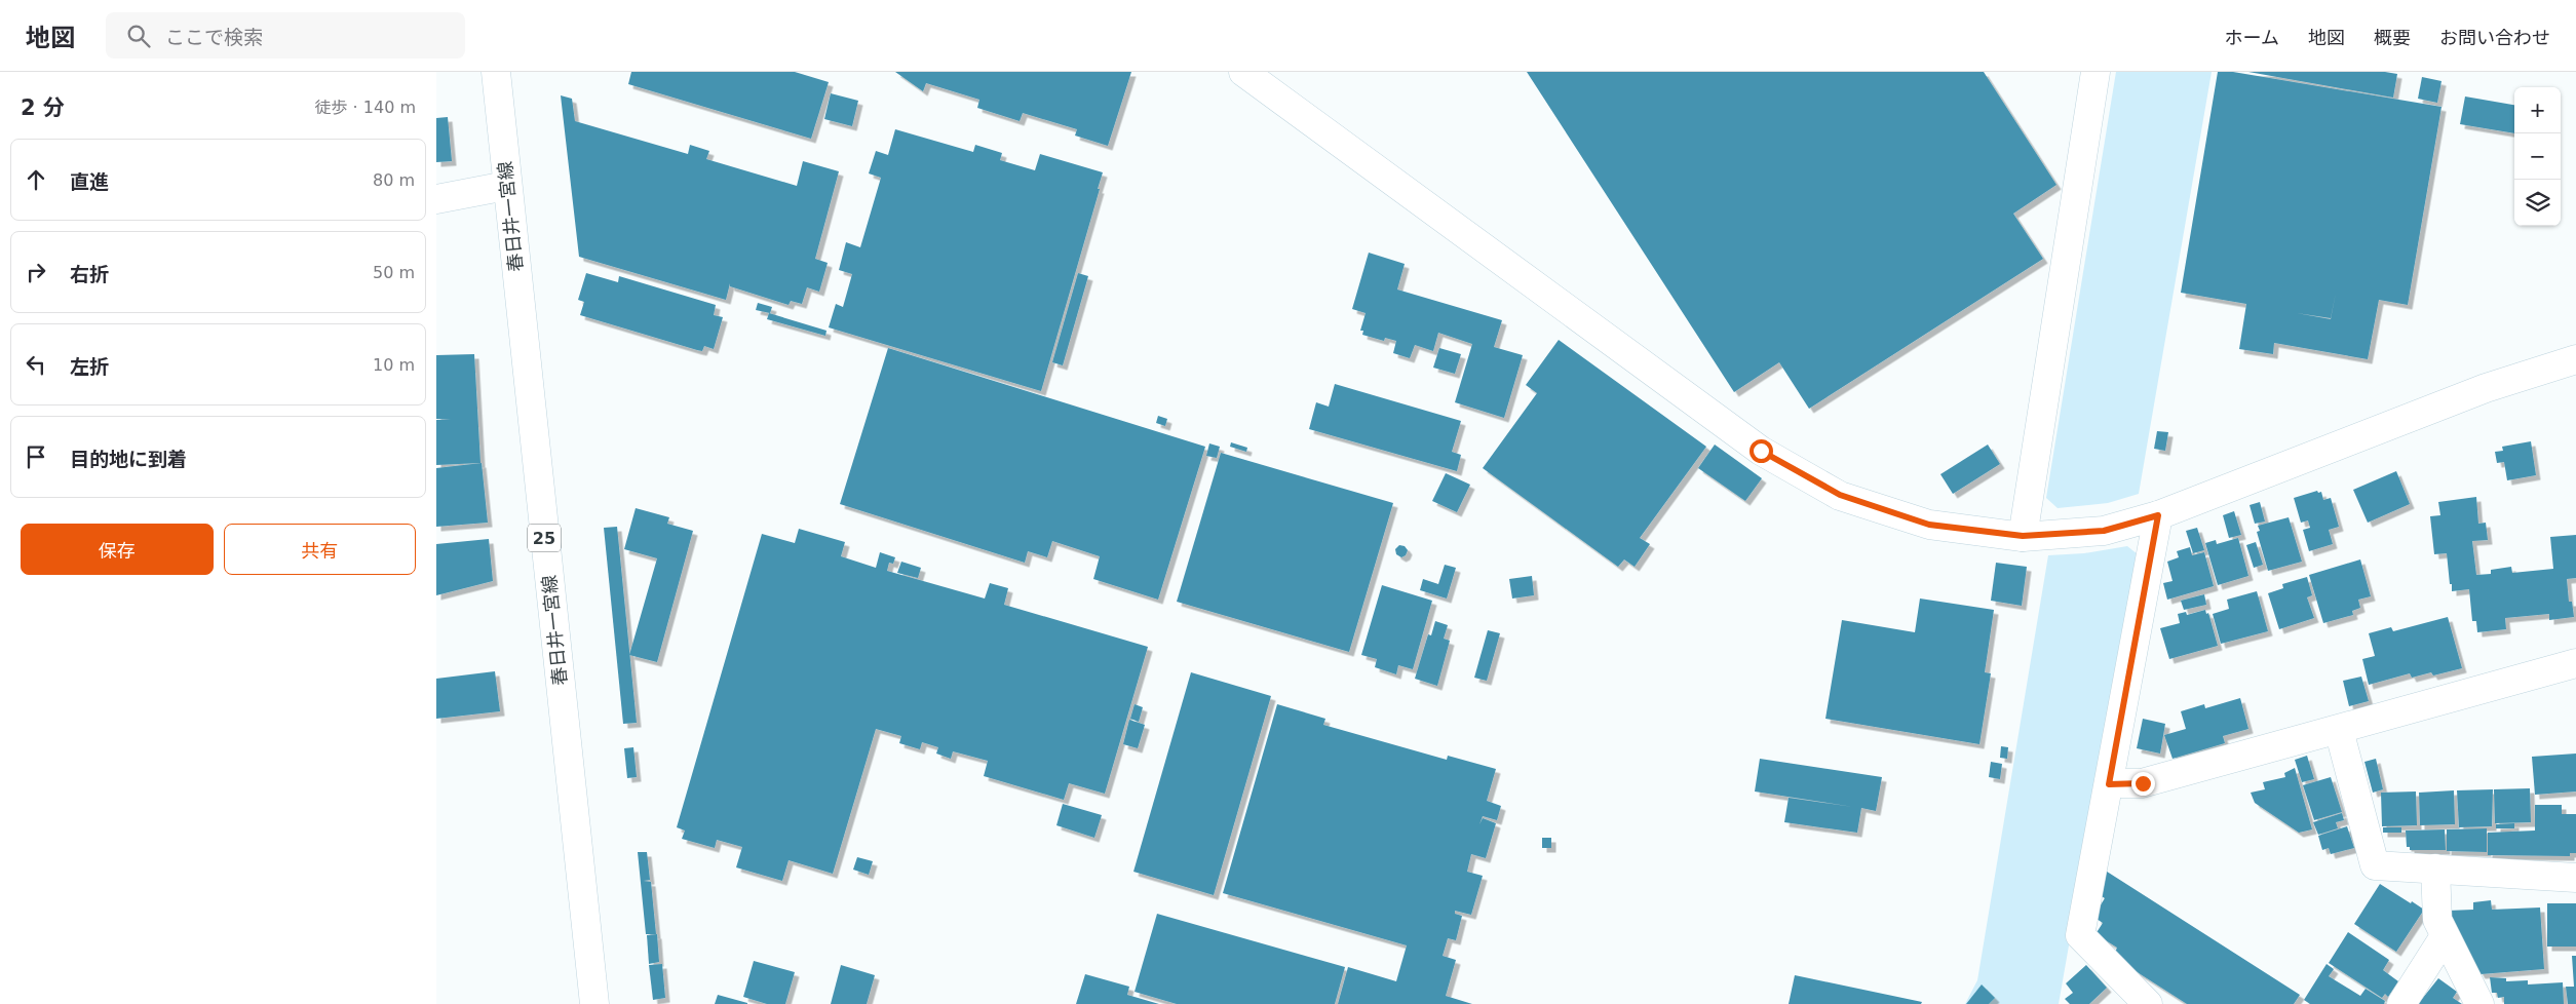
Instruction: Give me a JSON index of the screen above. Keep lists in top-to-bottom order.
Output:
{
  "streets": {
    "street": ["春日井一宮線", "25"]
  },
  "page": {
    "header": "地図",
    "search": "ここで検索",
    "nav": [
      "ホーム",
      "地図",
      "概要",
      "お問い合わせ"
    ],
    "heading": ["2 分", "徒歩 · 140 m"],
    "map_buttons": ["+", "−"],
    "list": [
      ["直進", "80 m"],
      ["右折", "50 m"],
      ["左折", "10 m"],
      "目的地に到着"
    ],
    "buttons": ["保存", "共有"]
  }
}
